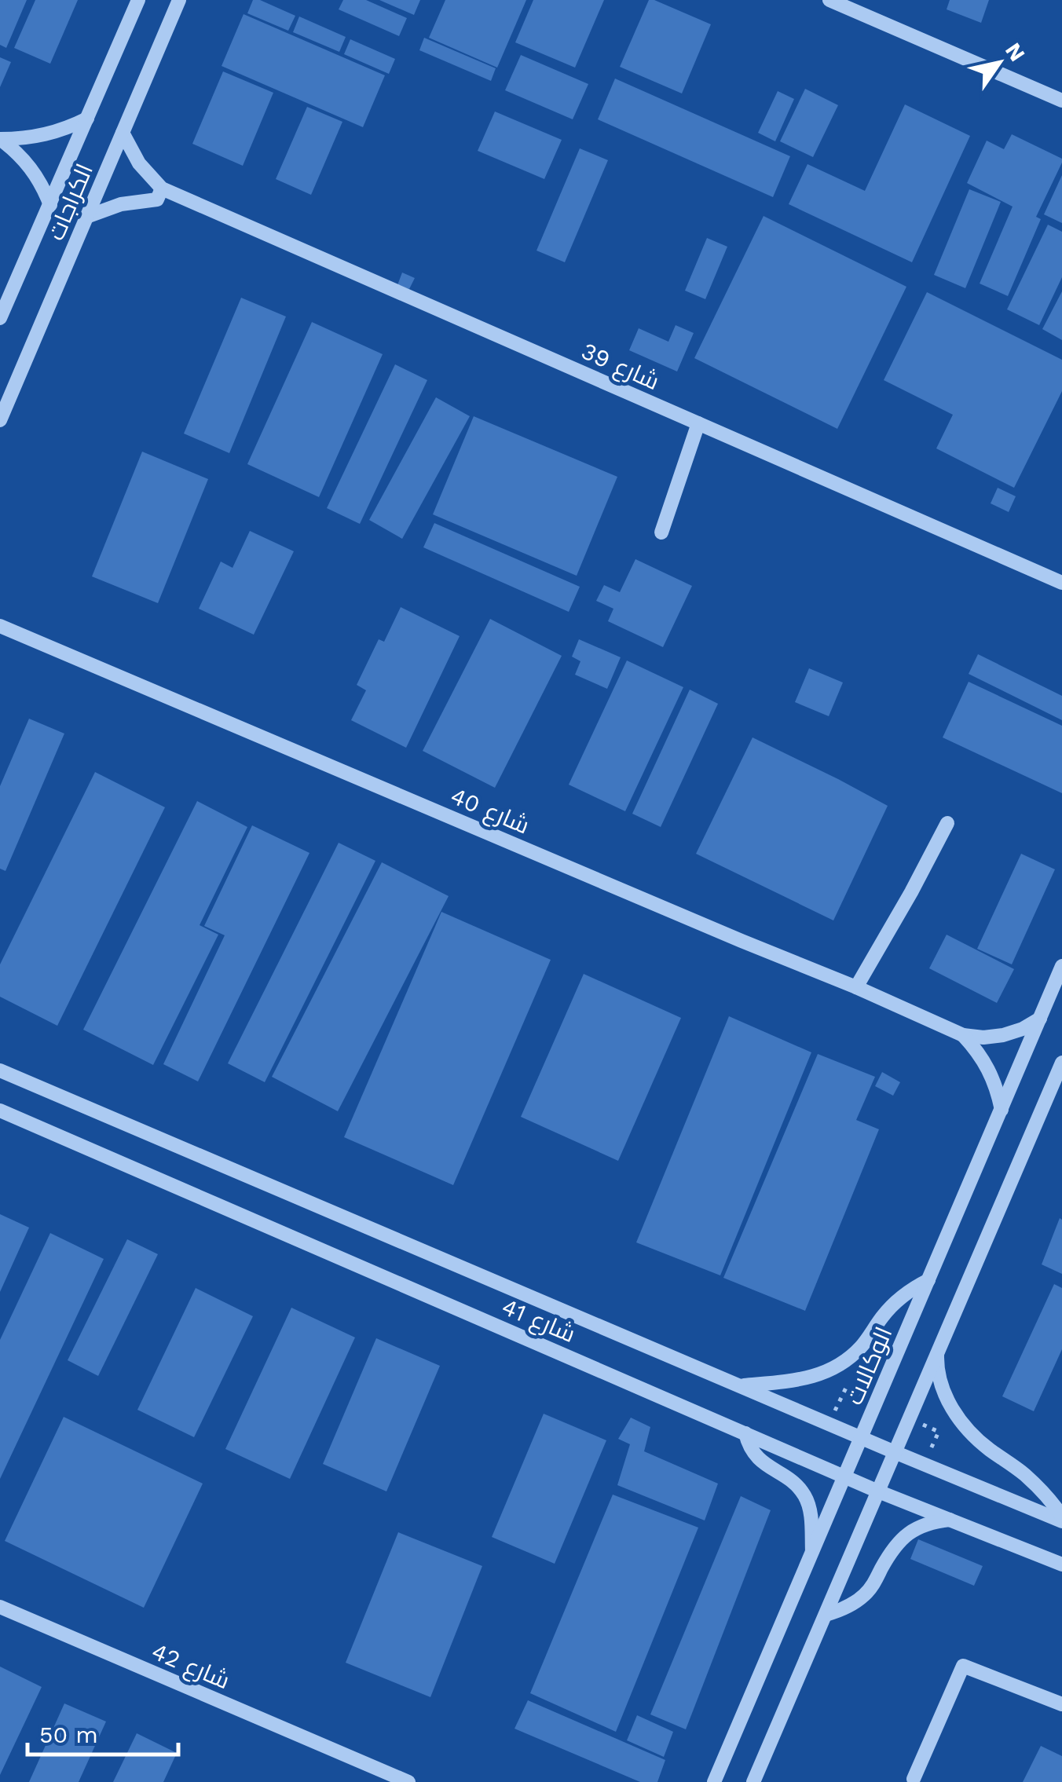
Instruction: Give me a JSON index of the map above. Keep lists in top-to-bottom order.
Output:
{
  "streets": {
    "street": [
      "الكراجات",
      "شارع 39",
      "شارع 40",
      "شارع 41",
      "الوكالات",
      "شارع 42"
    ]
  },
  "crossings": [
    ["الكراجات", "شارع 39"],
    ["شارع 40", "الوكالات"],
    ["شارع 41", "الوكالات"]
  ],
  "scale_bar": "50 m",
  "north": "top right"
}
